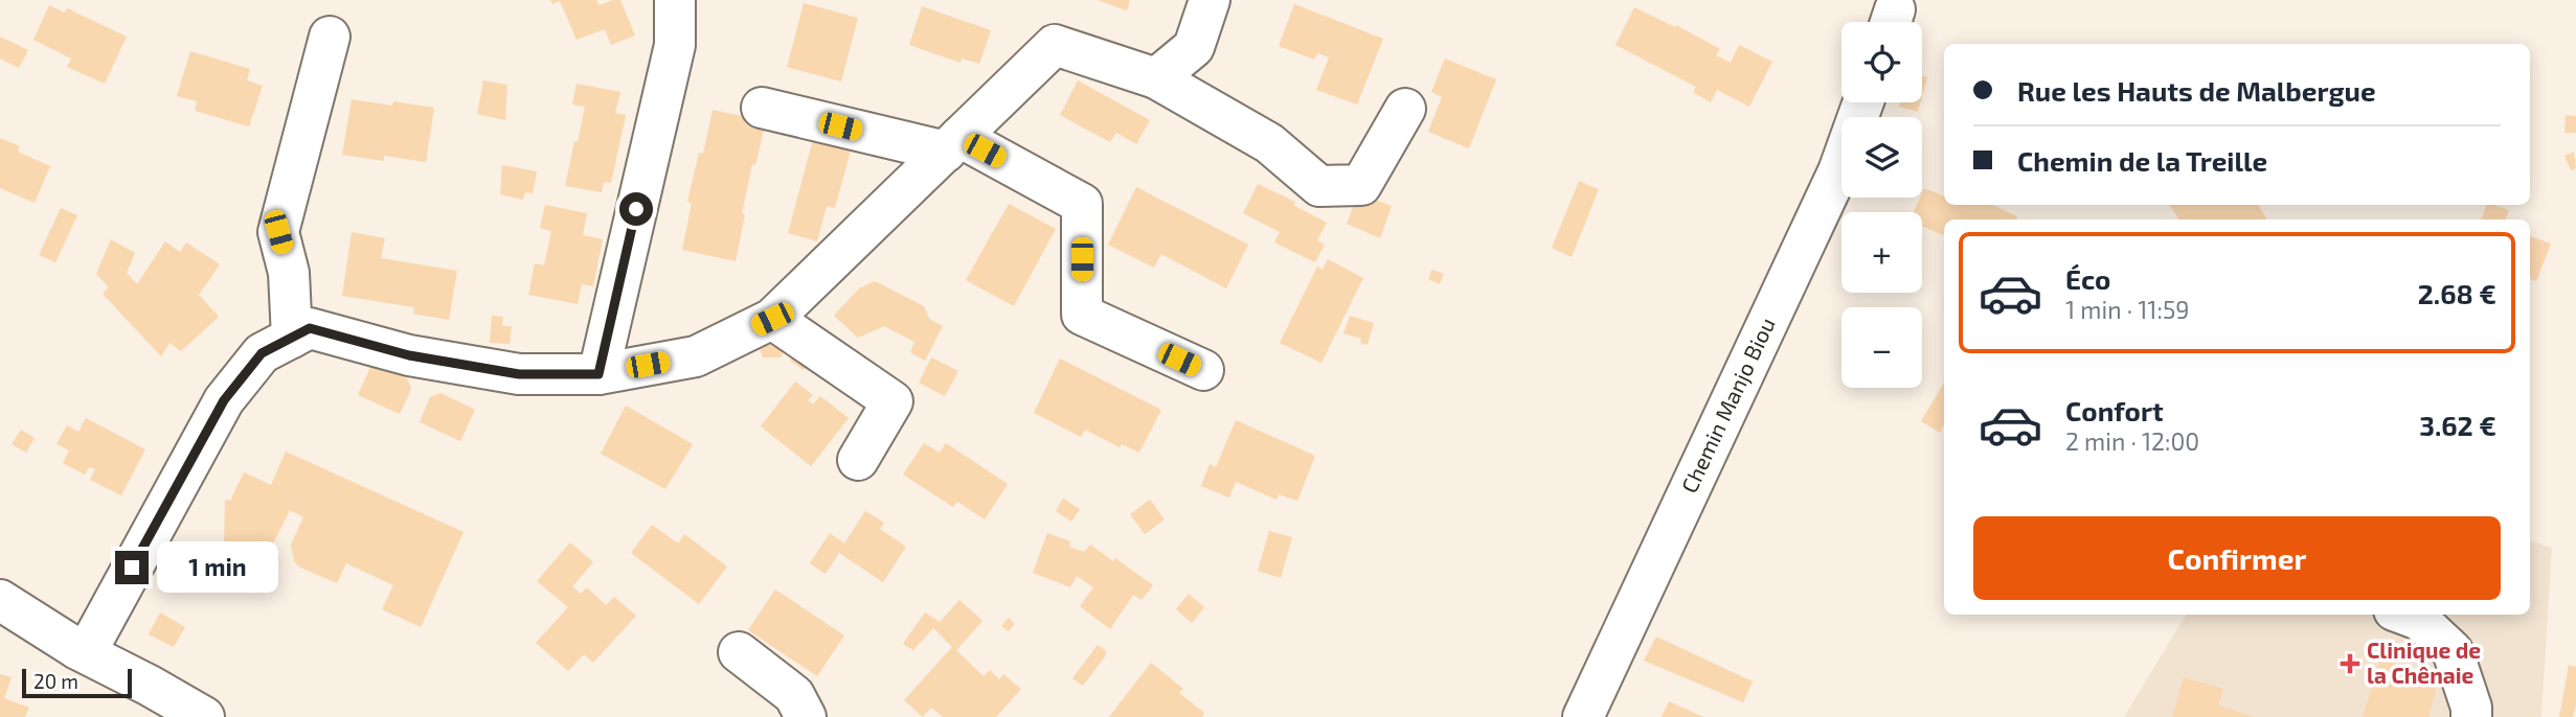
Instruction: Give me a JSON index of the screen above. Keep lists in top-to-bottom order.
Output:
{
  "streets": {
    "street": ["Chemin Manjo Biou"]
  },
  "places": {
    "health": ["Clinique de la Chênaie"]
  },
  "scale_bar": "20 m",
  "page": {
    "map_buttons": ["+", "−"],
    "banner": ["Rue les Hauts de Malbergue", "Chemin de la Treille"],
    "list": [
      {
        "name": "Éco",
        "note": "1 min · 11:59",
        "value": "2.68 €"
      },
      {
        "name": "Confort",
        "note": "2 min · 12:00",
        "value": "3.62 €"
      }
    ],
    "buttons": "Confirmer",
    "bubble": "1 min",
    "scale": "20 m"
  }
}
